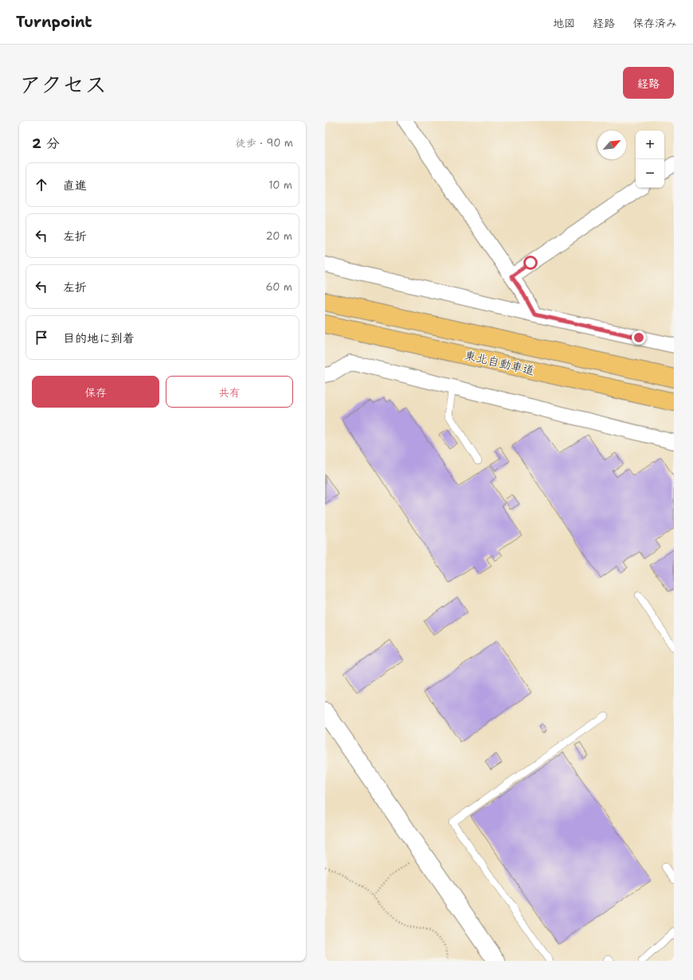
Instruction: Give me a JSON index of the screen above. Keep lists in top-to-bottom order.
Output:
{
  "streets": {
    "highway": ["東北自動車道"]
  },
  "north": "top right",
  "page": {
    "header": "Turnpoint",
    "nav": ["地図", "経路", "保存済み"],
    "title": "アクセス",
    "buttons": [
      "経路",
      ["保存", "共有"]
    ],
    "heading": ["2 分", "徒歩 · 90 m"],
    "map_buttons": ["+", "−"],
    "list": [
      ["直進", "10 m"],
      ["左折", "20 m"],
      ["左折", "60 m"],
      "目的地に到着"
    ]
  }
}
